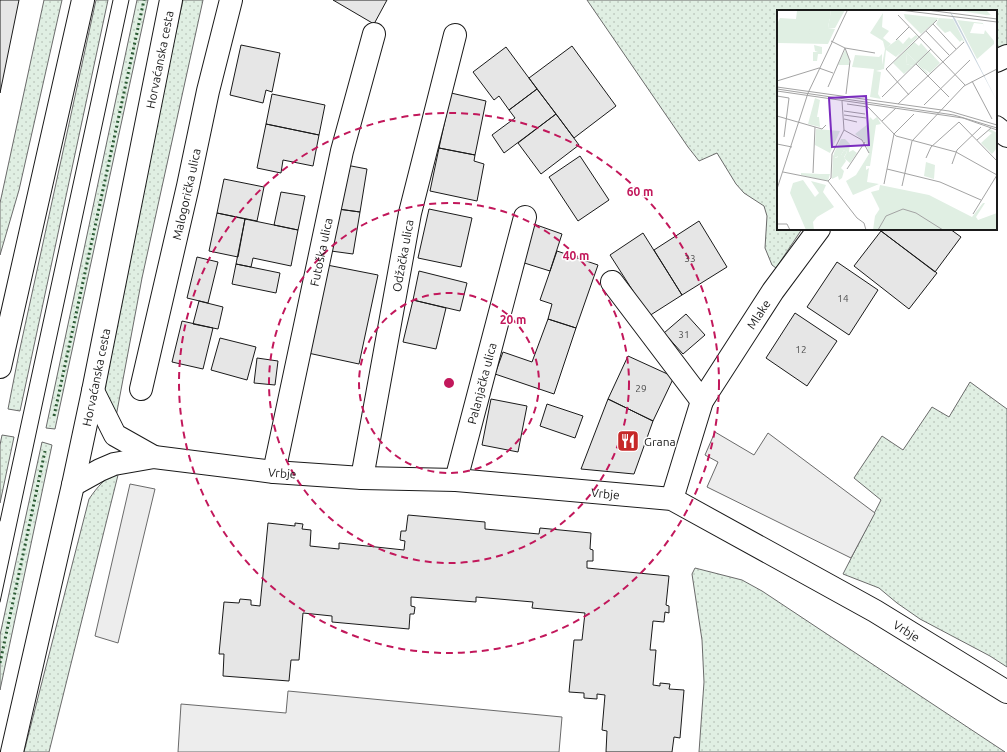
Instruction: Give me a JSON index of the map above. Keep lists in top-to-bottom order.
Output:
{
  "streets": {
    "street": [
      "Horvaćanska cesta",
      "Malogorička ulica",
      "Futoška ulica",
      "Odžačka ulica",
      "Mlake",
      "Palanjačka ulica",
      "Vrbje"
    ]
  },
  "crossings": [
    ["Horvaćanska cesta", "Vrbje"],
    ["Futoška ulica", "Vrbje"],
    ["Odžačka ulica", "Vrbje"],
    ["Mlake", "Vrbje"],
    ["Palanjačka ulica", "Vrbje"]
  ],
  "places": {
    "restaurant": ["Grana"]
  },
  "house_numbers": [
    "33",
    "14",
    "31",
    "12",
    "29"
  ],
  "rings": ["60 m", "40 m", "20 m"]
}
